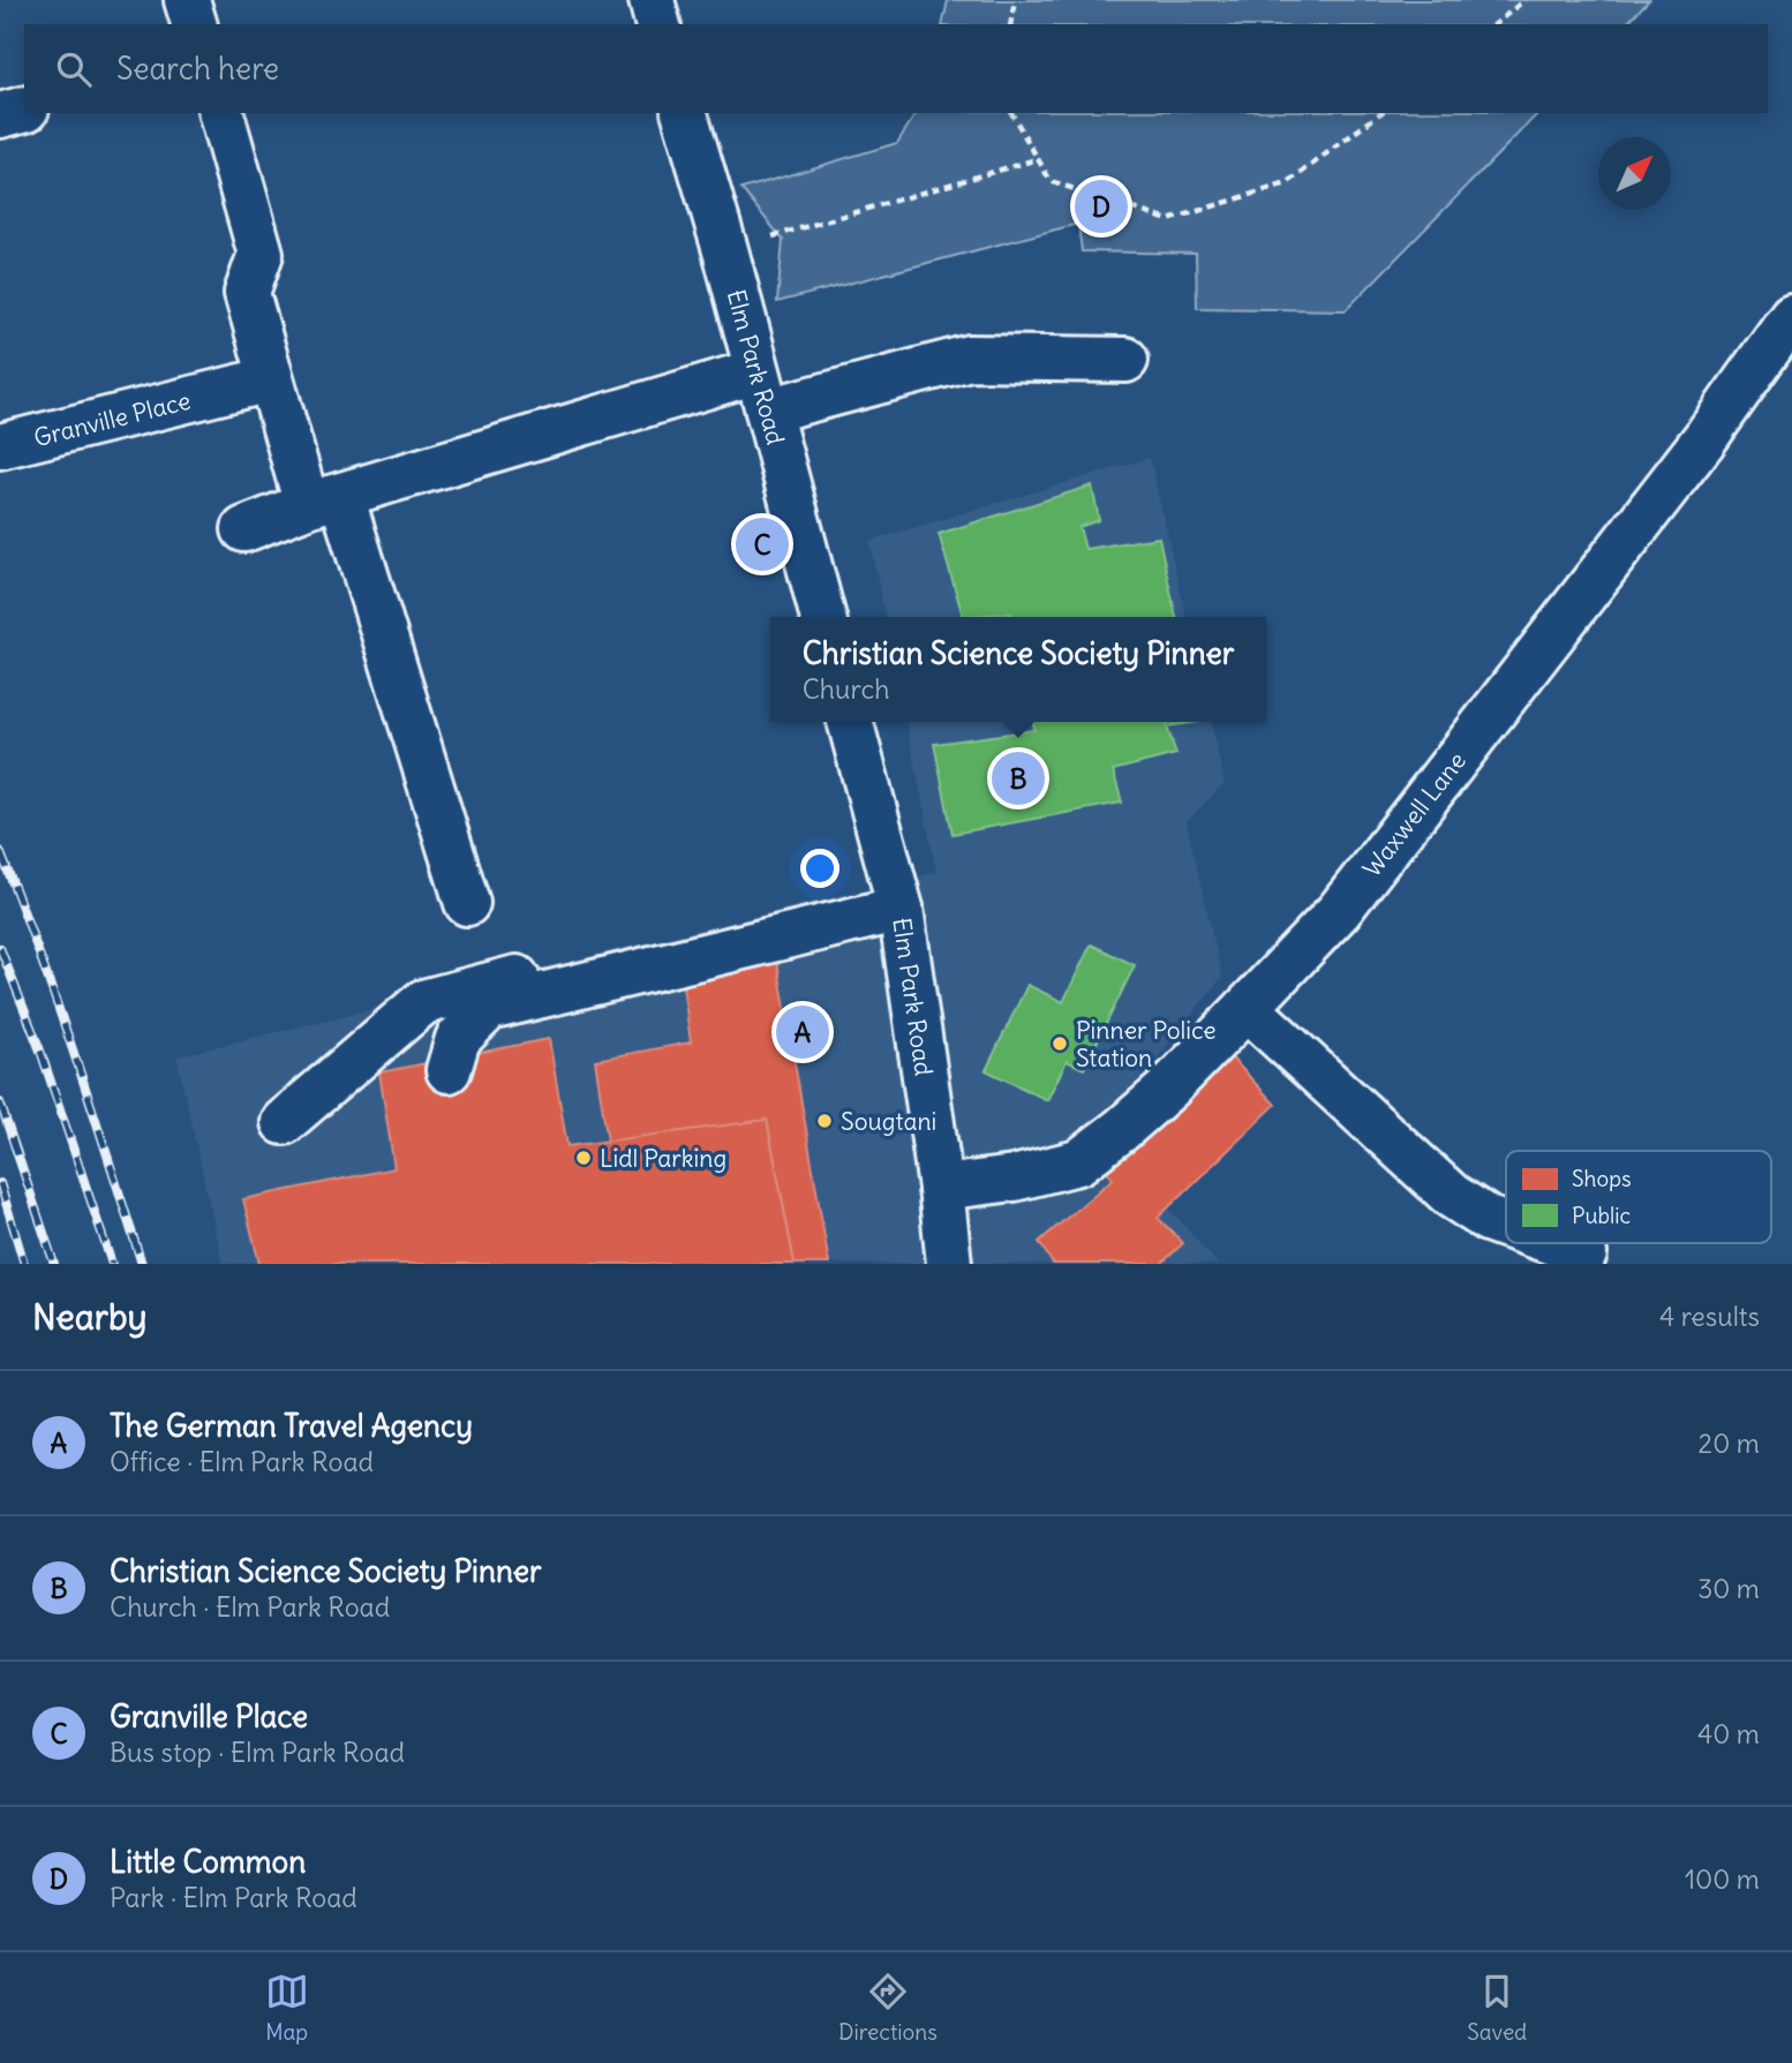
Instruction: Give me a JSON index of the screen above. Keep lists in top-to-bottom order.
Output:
{
  "streets": {
    "street": ["Elm Park Road", "Granville Place", "Waxwell Lane"]
  },
  "crossings": [
    ["Elm Park Road", "Waxwell Lane"]
  ],
  "places": ["Pinner Police Station", "Sougtani", "Lidl Parking"],
  "legend": ["Shops", "Public"],
  "north": "top right",
  "page": {
    "search": "Search here",
    "pins": [
      "D",
      "C",
      "B",
      "A"
    ],
    "popup": ["Christian Science Society Pinner", "Church"],
    "heading": ["Nearby", "4 results"],
    "list": [
      {
        "mark": "A",
        "name": "The German Travel Agency",
        "note": "Office · Elm Park Road",
        "value": "20 m"
      },
      {
        "mark": "B",
        "name": "Christian Science Society Pinner",
        "note": "Church · Elm Park Road",
        "value": "30 m"
      },
      {
        "mark": "C",
        "name": "Granville Place",
        "note": "Bus stop · Elm Park Road",
        "value": "40 m"
      },
      {
        "mark": "D",
        "name": "Little Common",
        "note": "Park · Elm Park Road",
        "value": "100 m"
      }
    ],
    "nav": ["Map", "Directions", "Saved"]
  }
}
